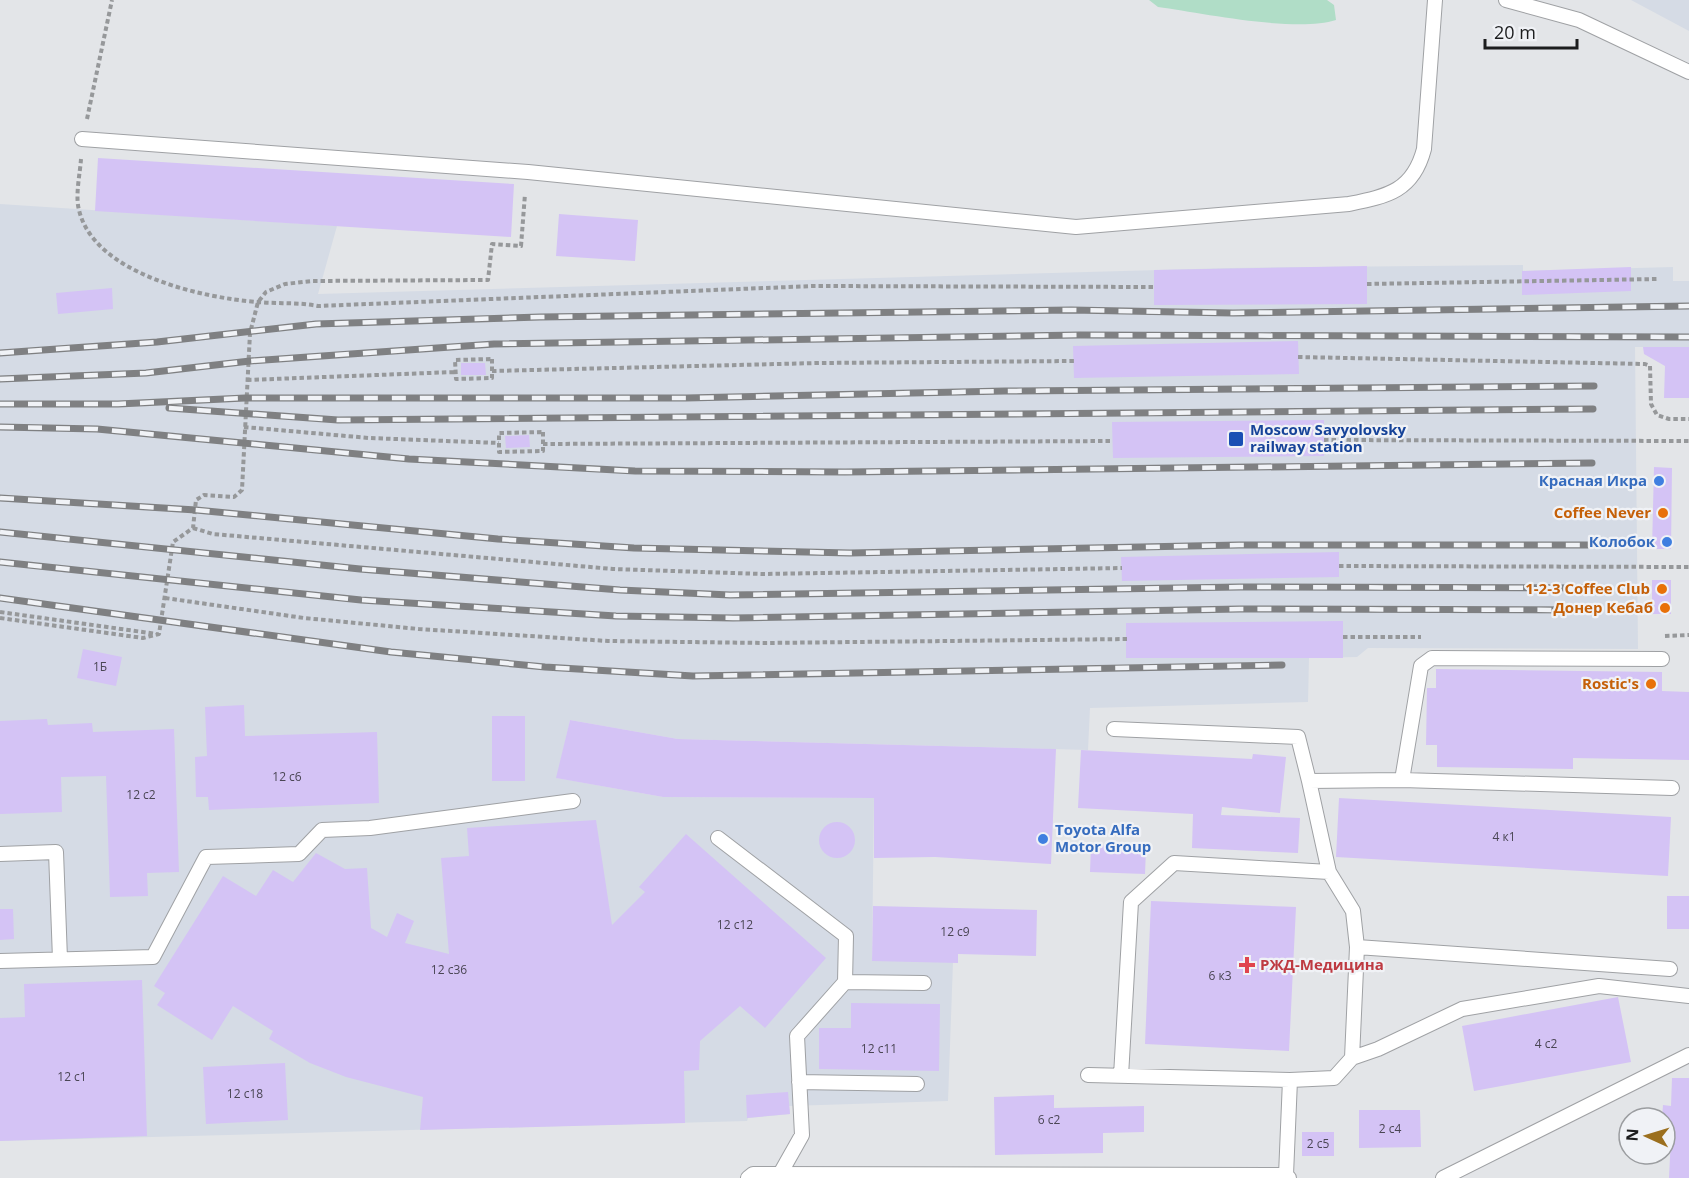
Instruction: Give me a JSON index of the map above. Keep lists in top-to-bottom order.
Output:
{
  "places": {
    "transit": ["Moscow Savyolovsky railway station"],
    "other": [
      "Красная Икра",
      "Coffee Never",
      "Колобок",
      "1-2-3 Coffee Club",
      "Донер Кебаб",
      "Rostic's",
      "Toyota Alfa Motor Group"
    ],
    "health": ["РЖД-Медицина"]
  },
  "house_numbers": [
    "1Б",
    "12 с6",
    "12 с2",
    "4 к1",
    "12 с12",
    "12 c9",
    "12 с36",
    "6 к3",
    "4 с2",
    "12 с11",
    "12 с1",
    "12 с18",
    "6 с2",
    "2 с4",
    "2 с5"
  ],
  "scale_bar": "20 m",
  "north": "left"
}
